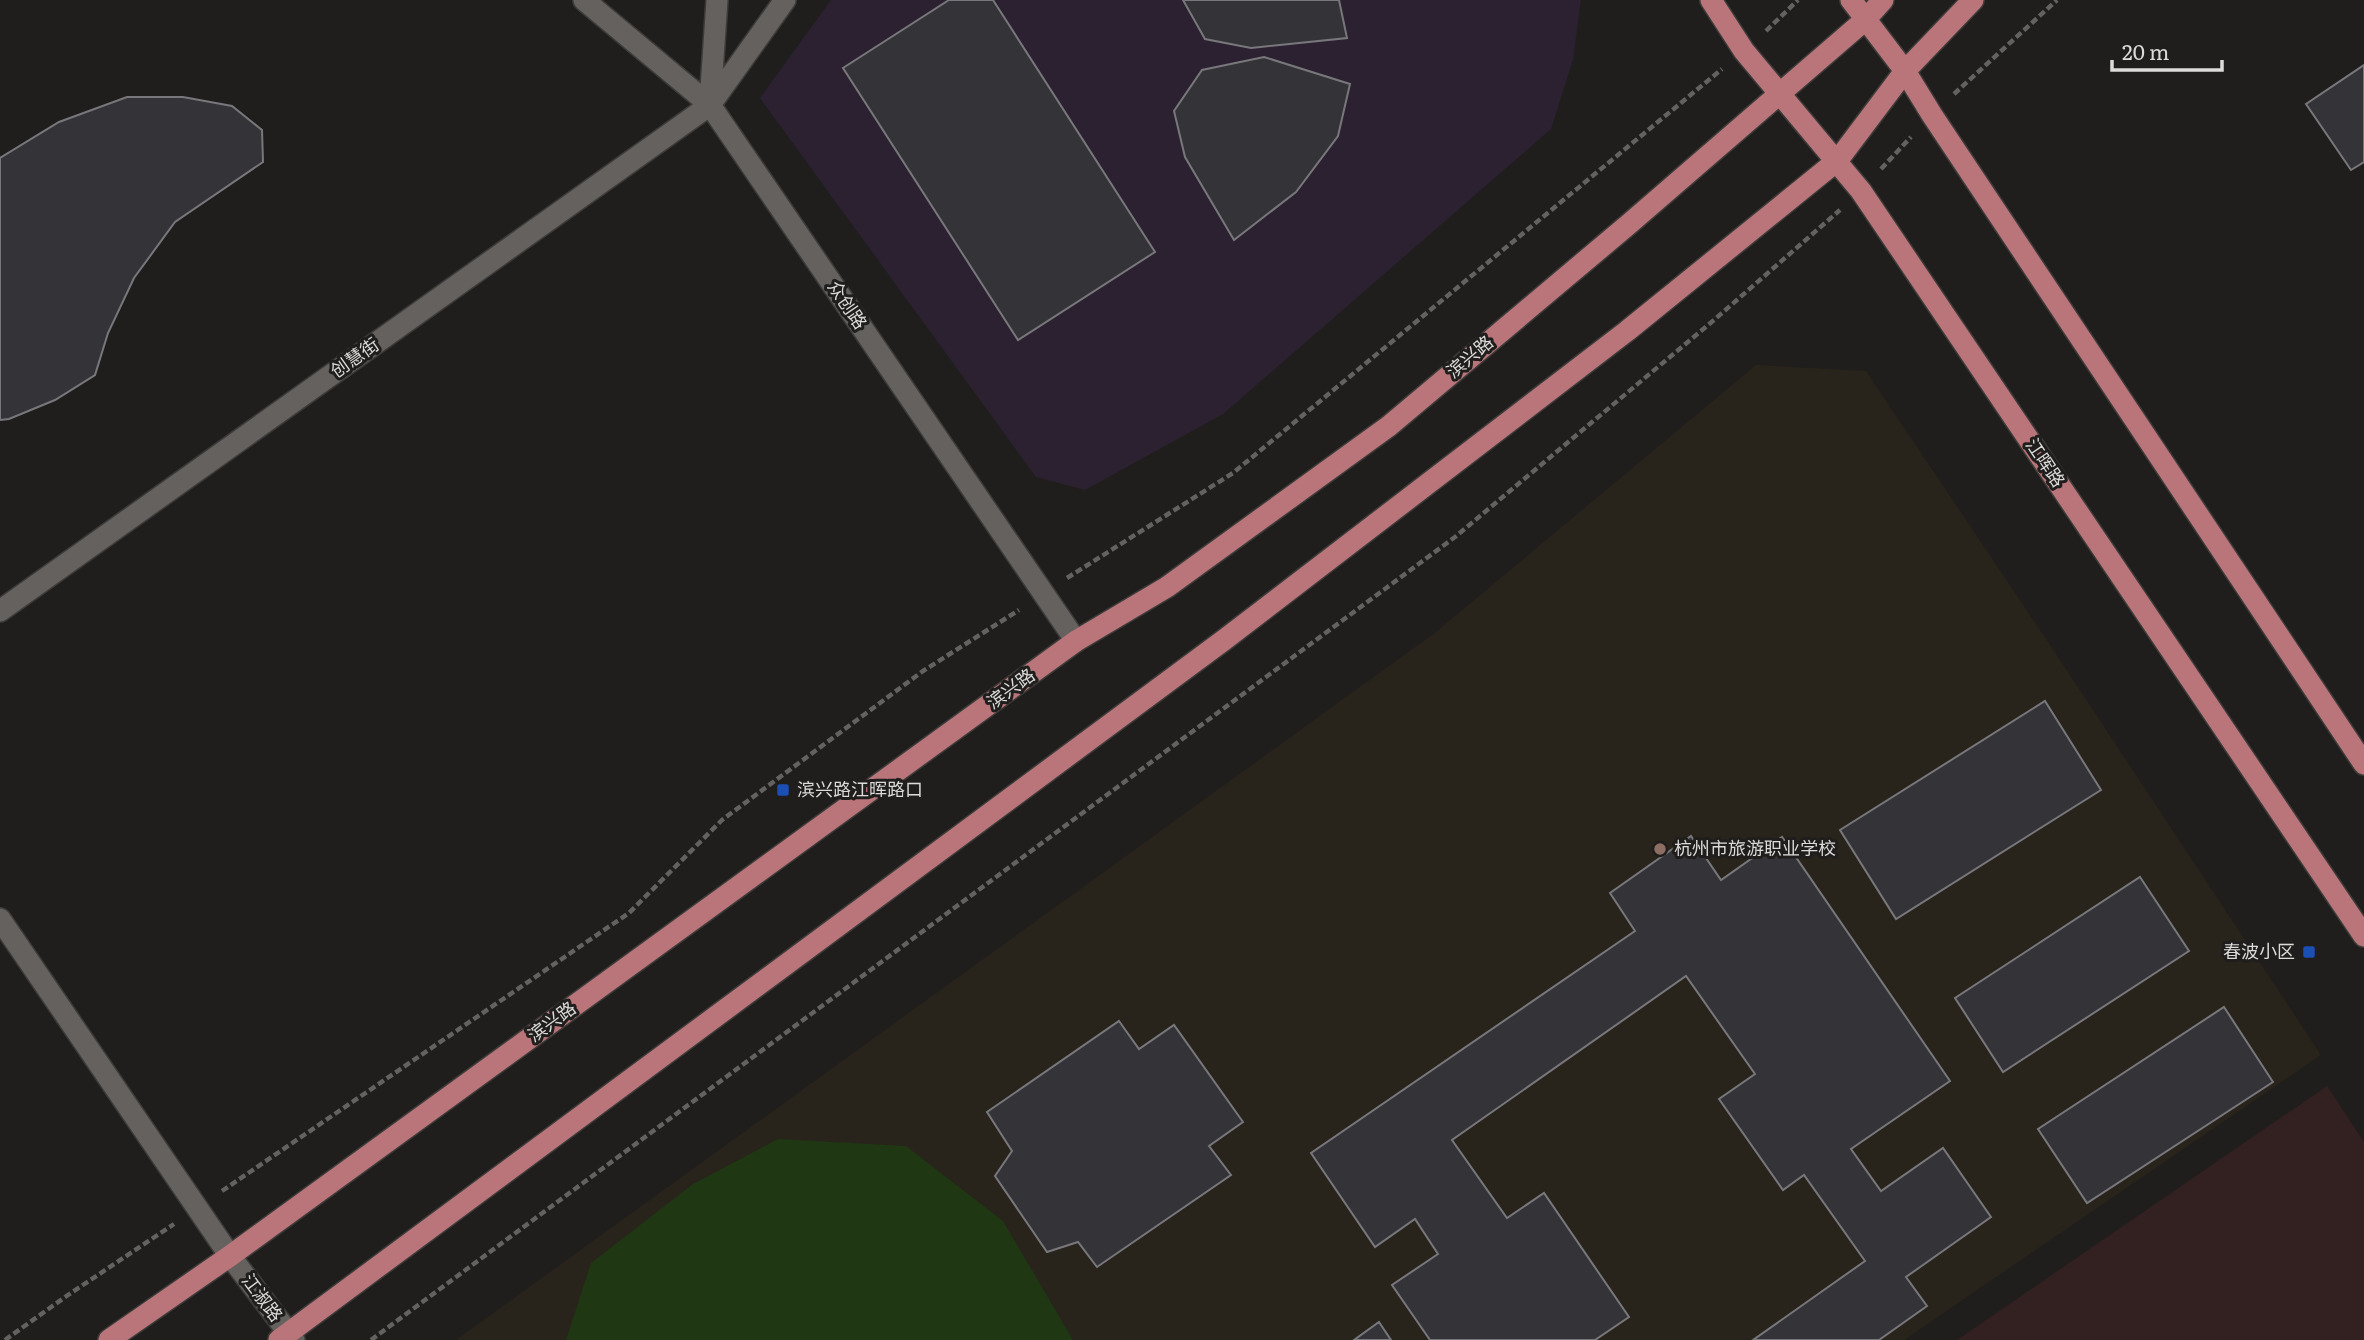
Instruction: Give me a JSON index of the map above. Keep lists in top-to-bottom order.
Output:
{
  "streets": {
    "main road": ["滨兴路", "江晖路"],
    "street": ["众创路", "创慧街", "江淑路"]
  },
  "crossings": [
    ["众创路", "滨兴路"],
    ["众创路", "创慧街"],
    ["滨兴路", "江晖路"],
    ["滨兴路", "江淑路"]
  ],
  "places": {
    "transit": ["滨兴路江晖路口", "春波小区"],
    "other": ["杭州市旅游职业学校"]
  },
  "scale_bar": "20 m"
}
